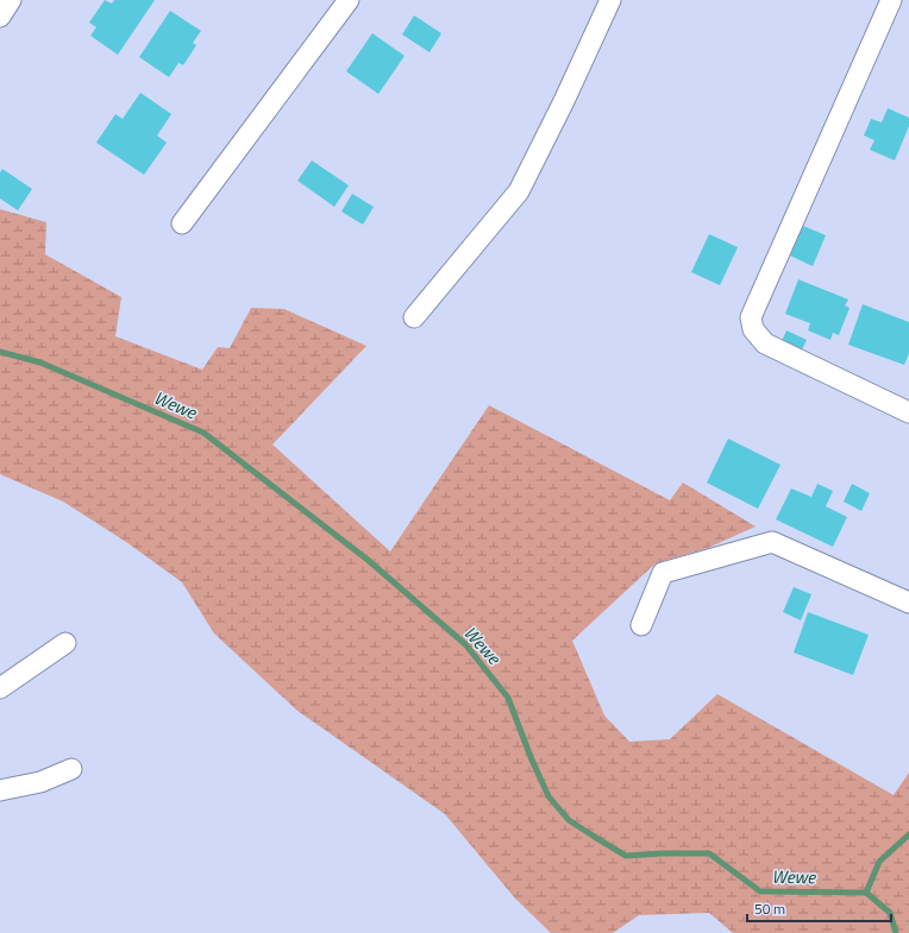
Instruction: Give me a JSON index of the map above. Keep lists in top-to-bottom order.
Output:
{
  "water": ["Wewe"],
  "scale_bar": "50 m"
}
